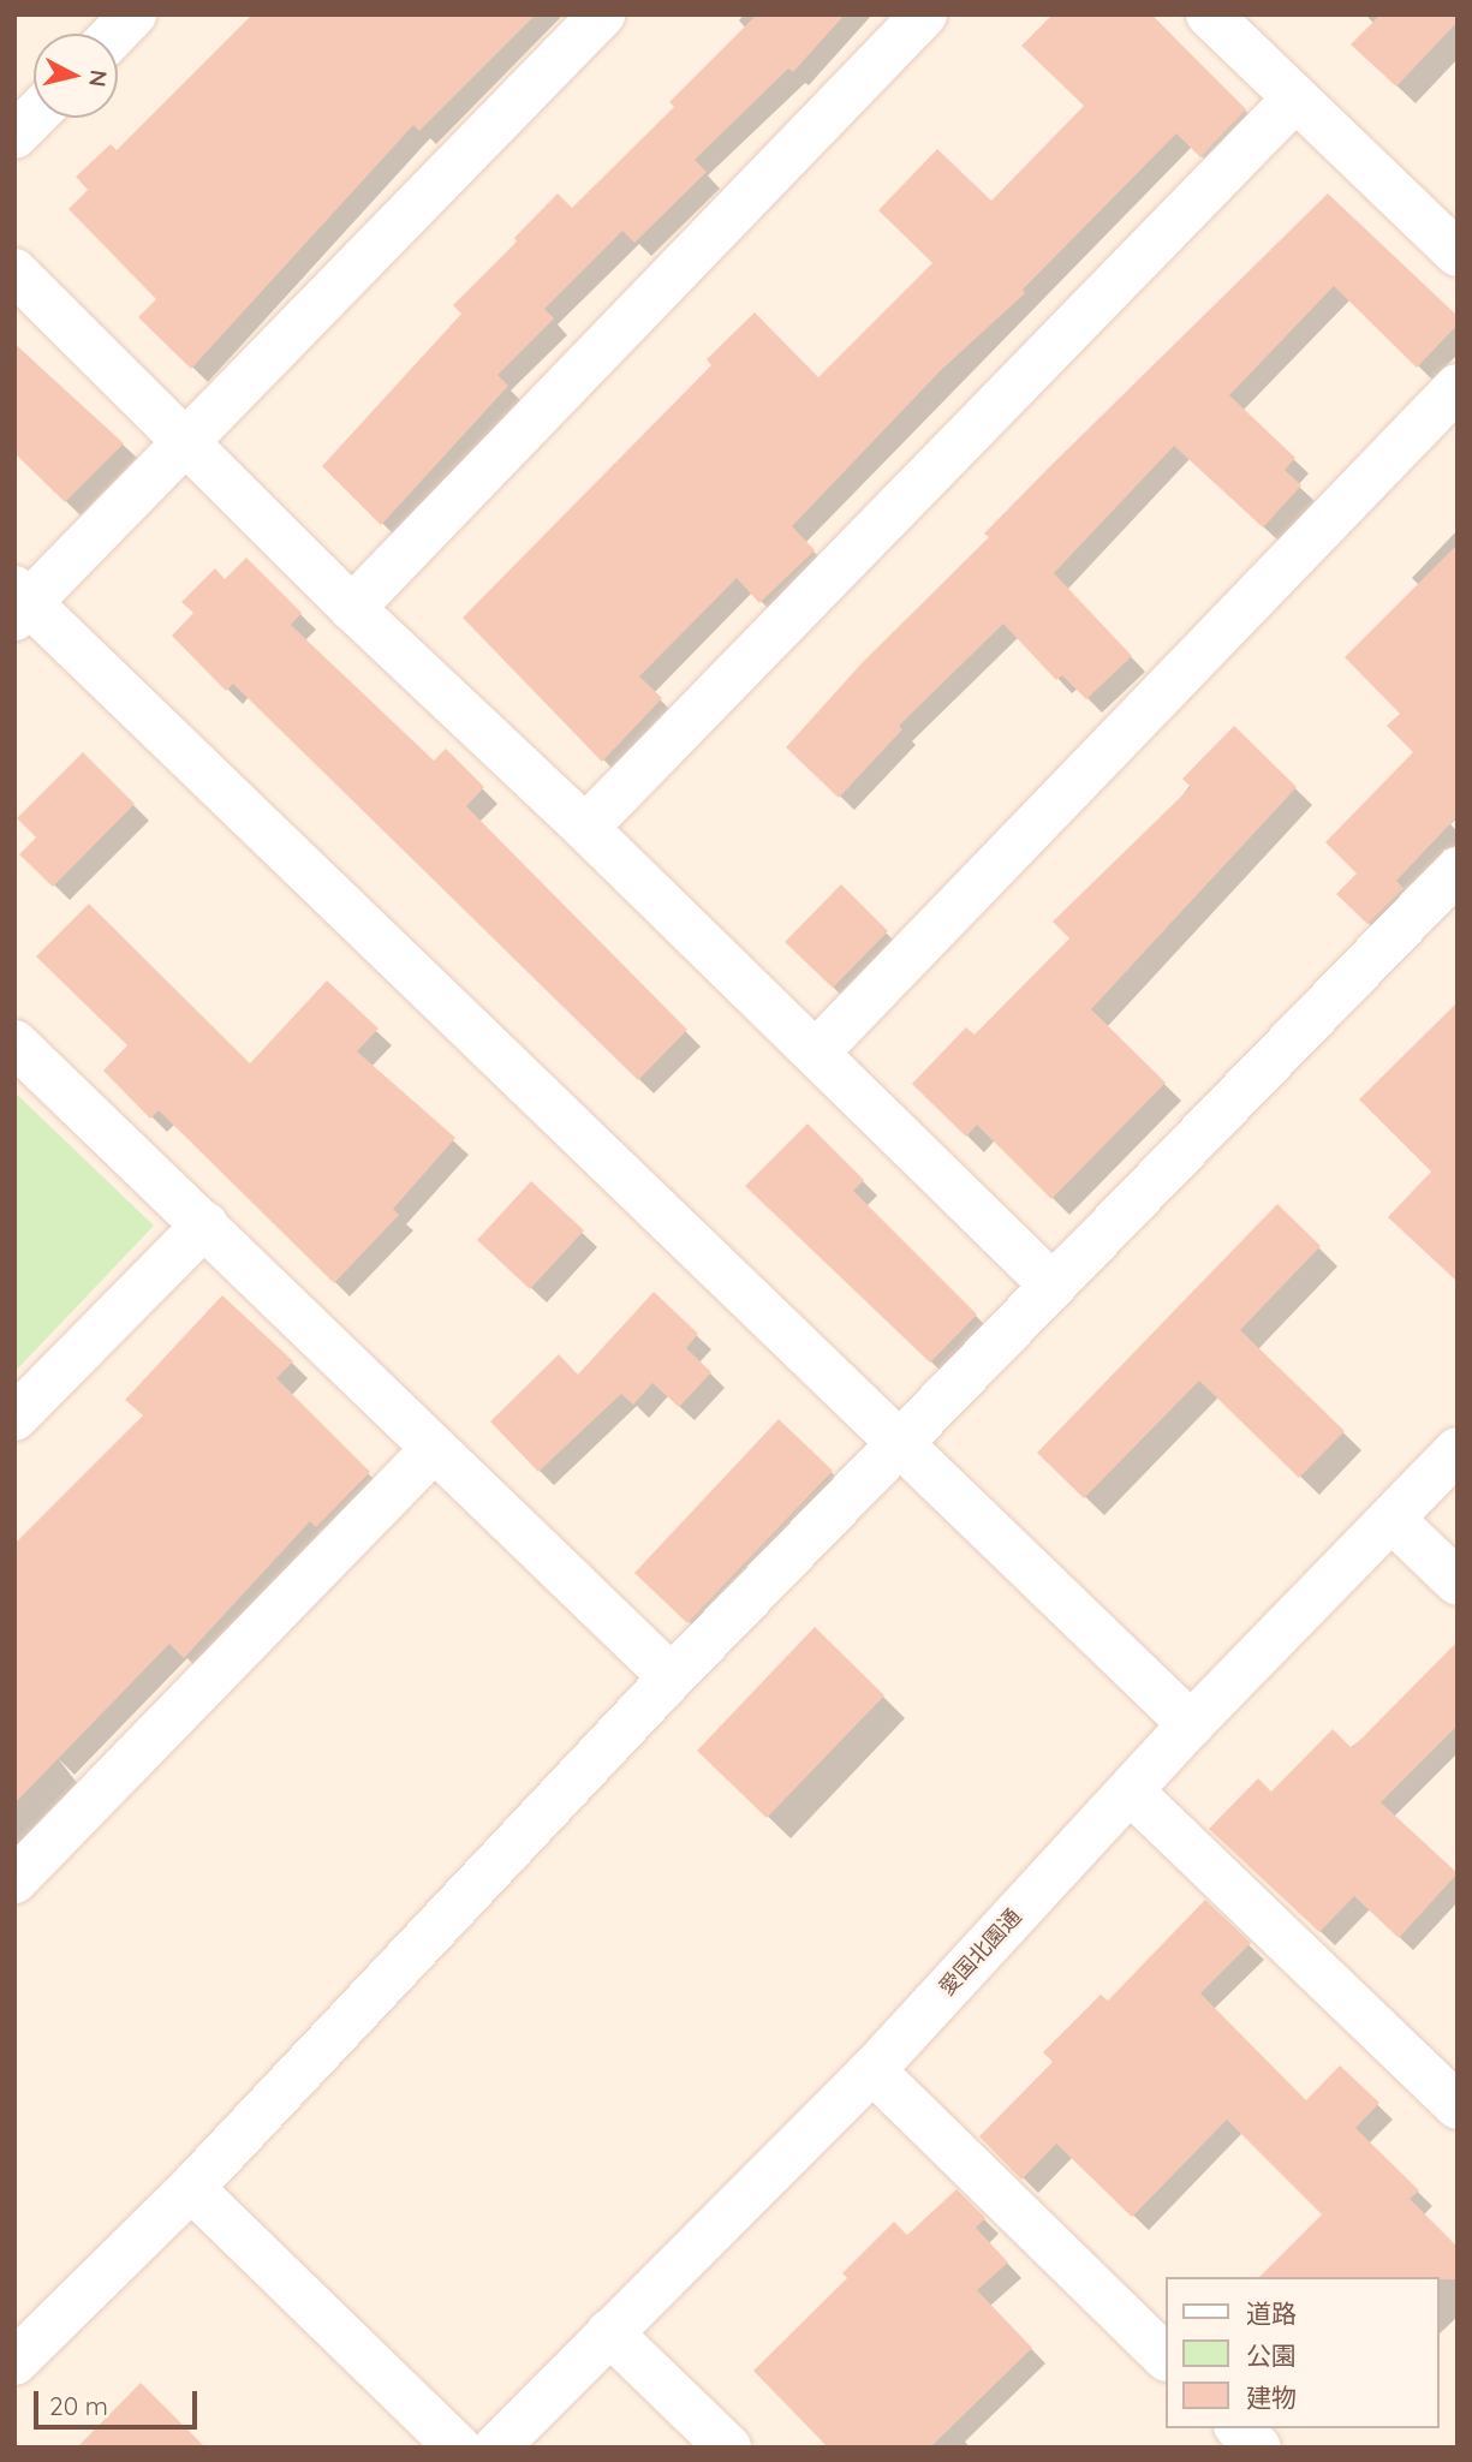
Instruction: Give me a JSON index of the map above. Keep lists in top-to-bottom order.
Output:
{
  "streets": {
    "street": ["愛国北園通"]
  },
  "legend": ["道路", "公園", "建物"],
  "scale_bar": "20 m",
  "north": "right"
}
